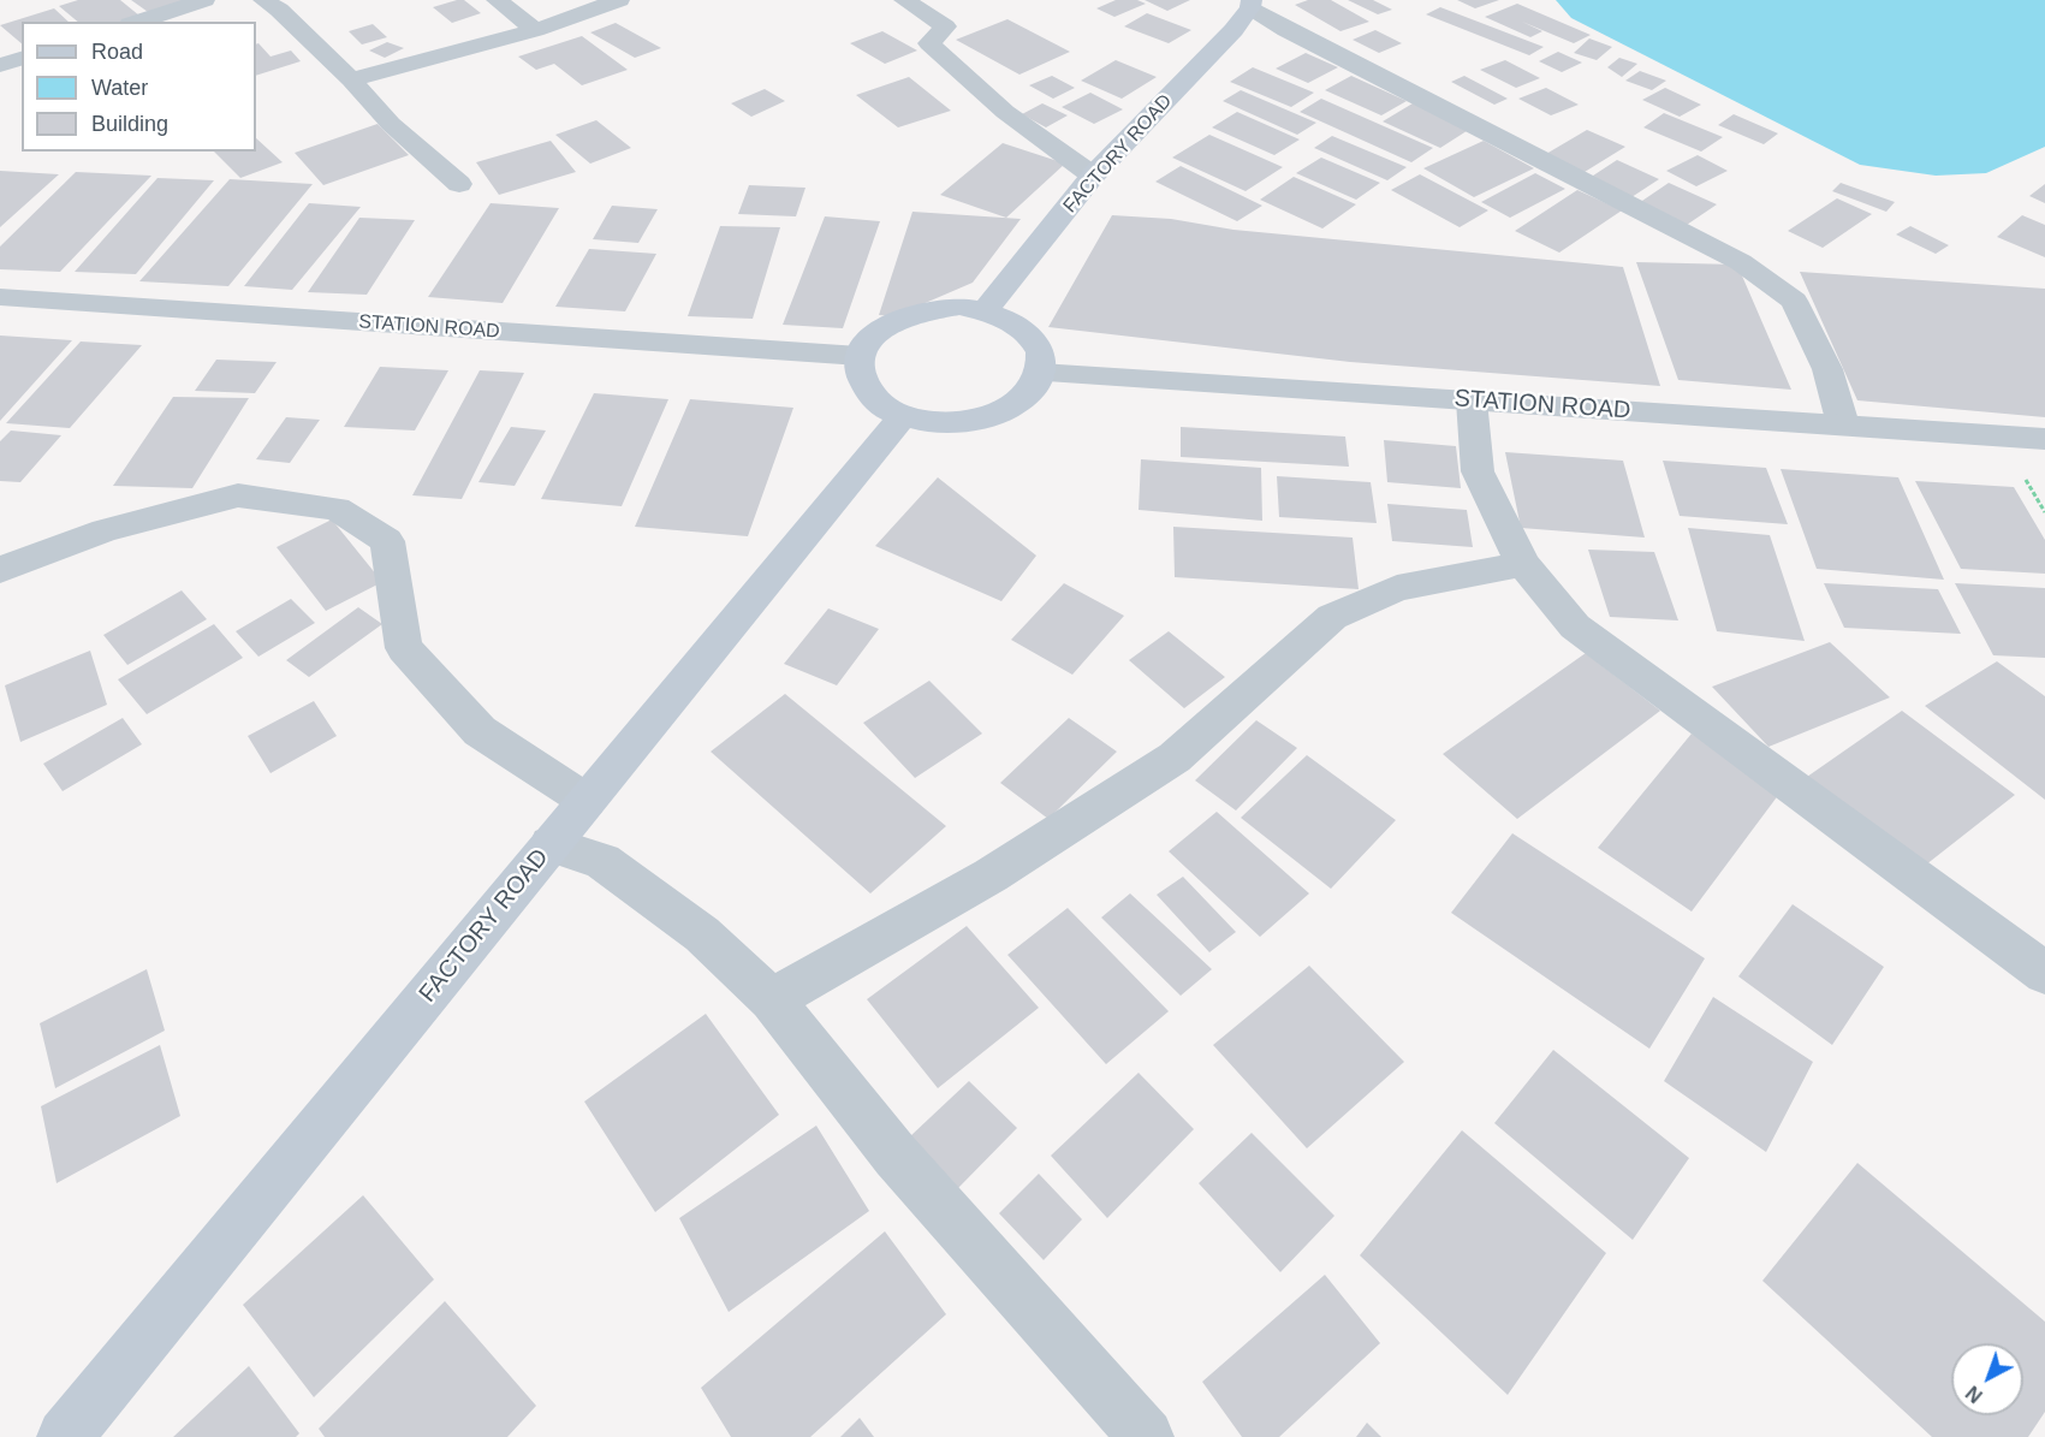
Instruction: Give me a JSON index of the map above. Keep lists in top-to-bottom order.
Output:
{
  "streets": {
    "main road": ["FACTORY ROAD"],
    "street": ["STATION ROAD"]
  },
  "crossings": [
    ["FACTORY ROAD", "STATION ROAD"]
  ],
  "legend": ["Road", "Water", "Building"],
  "north": "bottom left"
}
